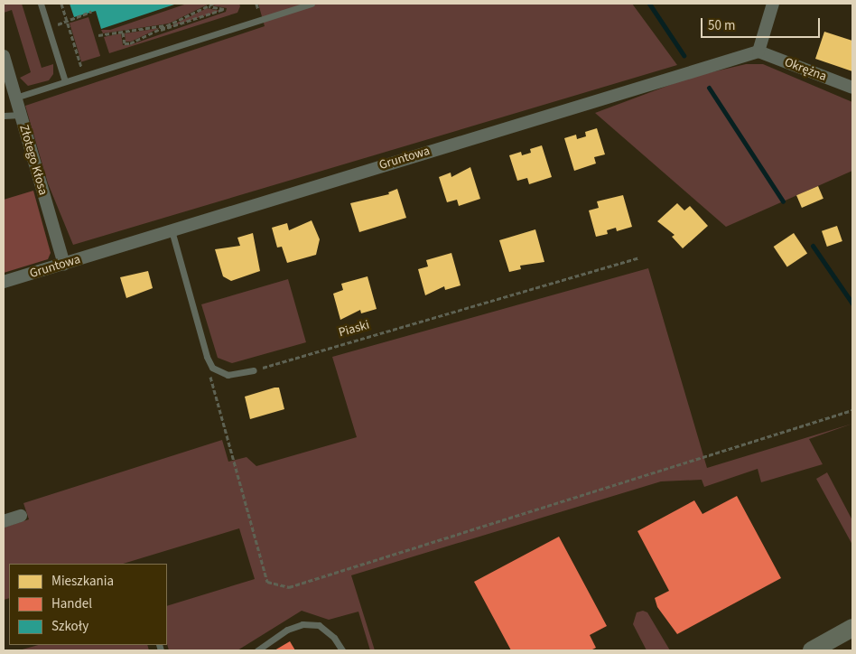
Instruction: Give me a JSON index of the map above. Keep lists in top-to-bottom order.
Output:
{
  "streets": {
    "street": ["Okrężna", "Gruntowa", "Złotego Kłosa"],
    "path": ["Piaski"]
  },
  "crossings": [
    ["Okrężna", "Gruntowa"],
    ["Gruntowa", "Złotego Kłosa"]
  ],
  "legend": ["Mieszkania", "Handel", "Szkoły"],
  "scale_bar": "50 m"
}
